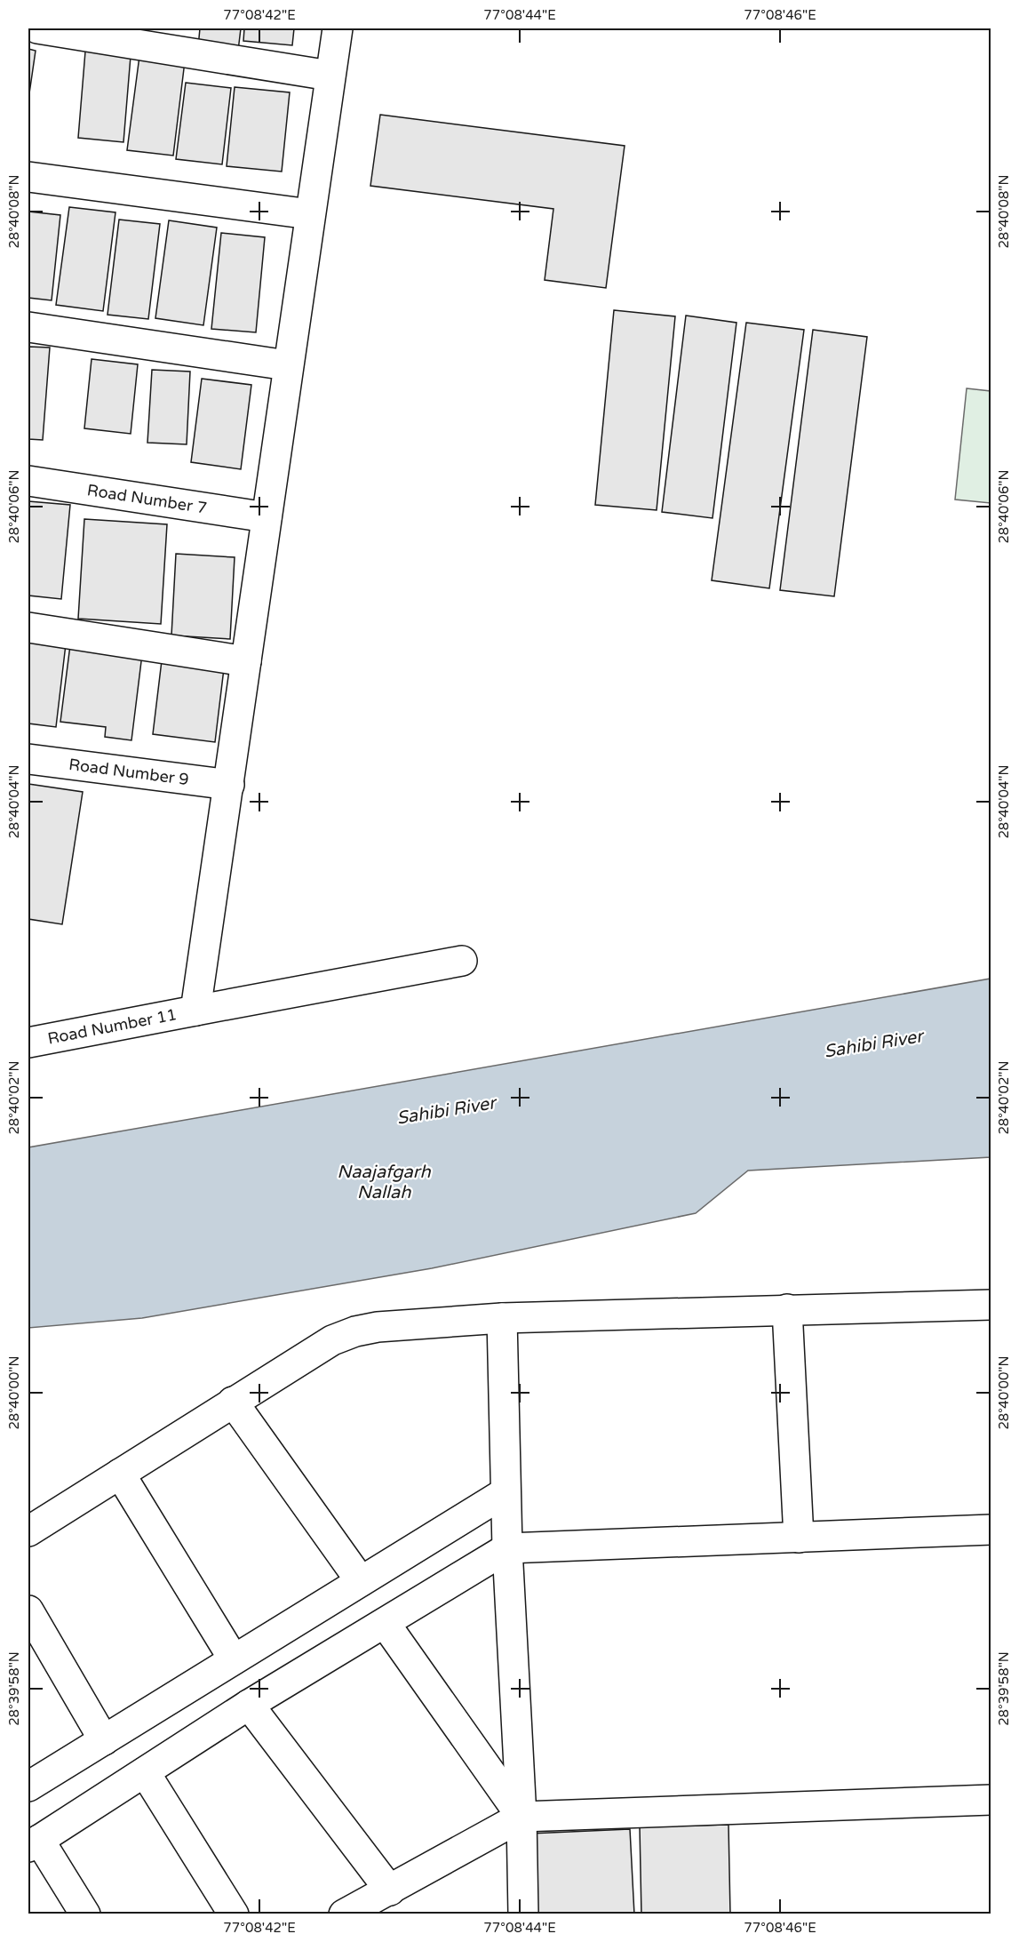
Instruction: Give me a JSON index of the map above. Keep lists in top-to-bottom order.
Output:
{
  "streets": {
    "street": ["Road Number 7", "Road Number 9", "Road Number 11"]
  },
  "water": ["Sahibi River", "Naajafgarh Nallah"],
  "coordinates": [
    "77°08'42\"E",
    "77°08'44\"E",
    "77°08'46\"E",
    "28°40'08\"N",
    "28°40'06\"N",
    "28°40'04\"N",
    "28°40'02\"N",
    "28°40'00\"N",
    "28°39'58\"N"
  ]
}
